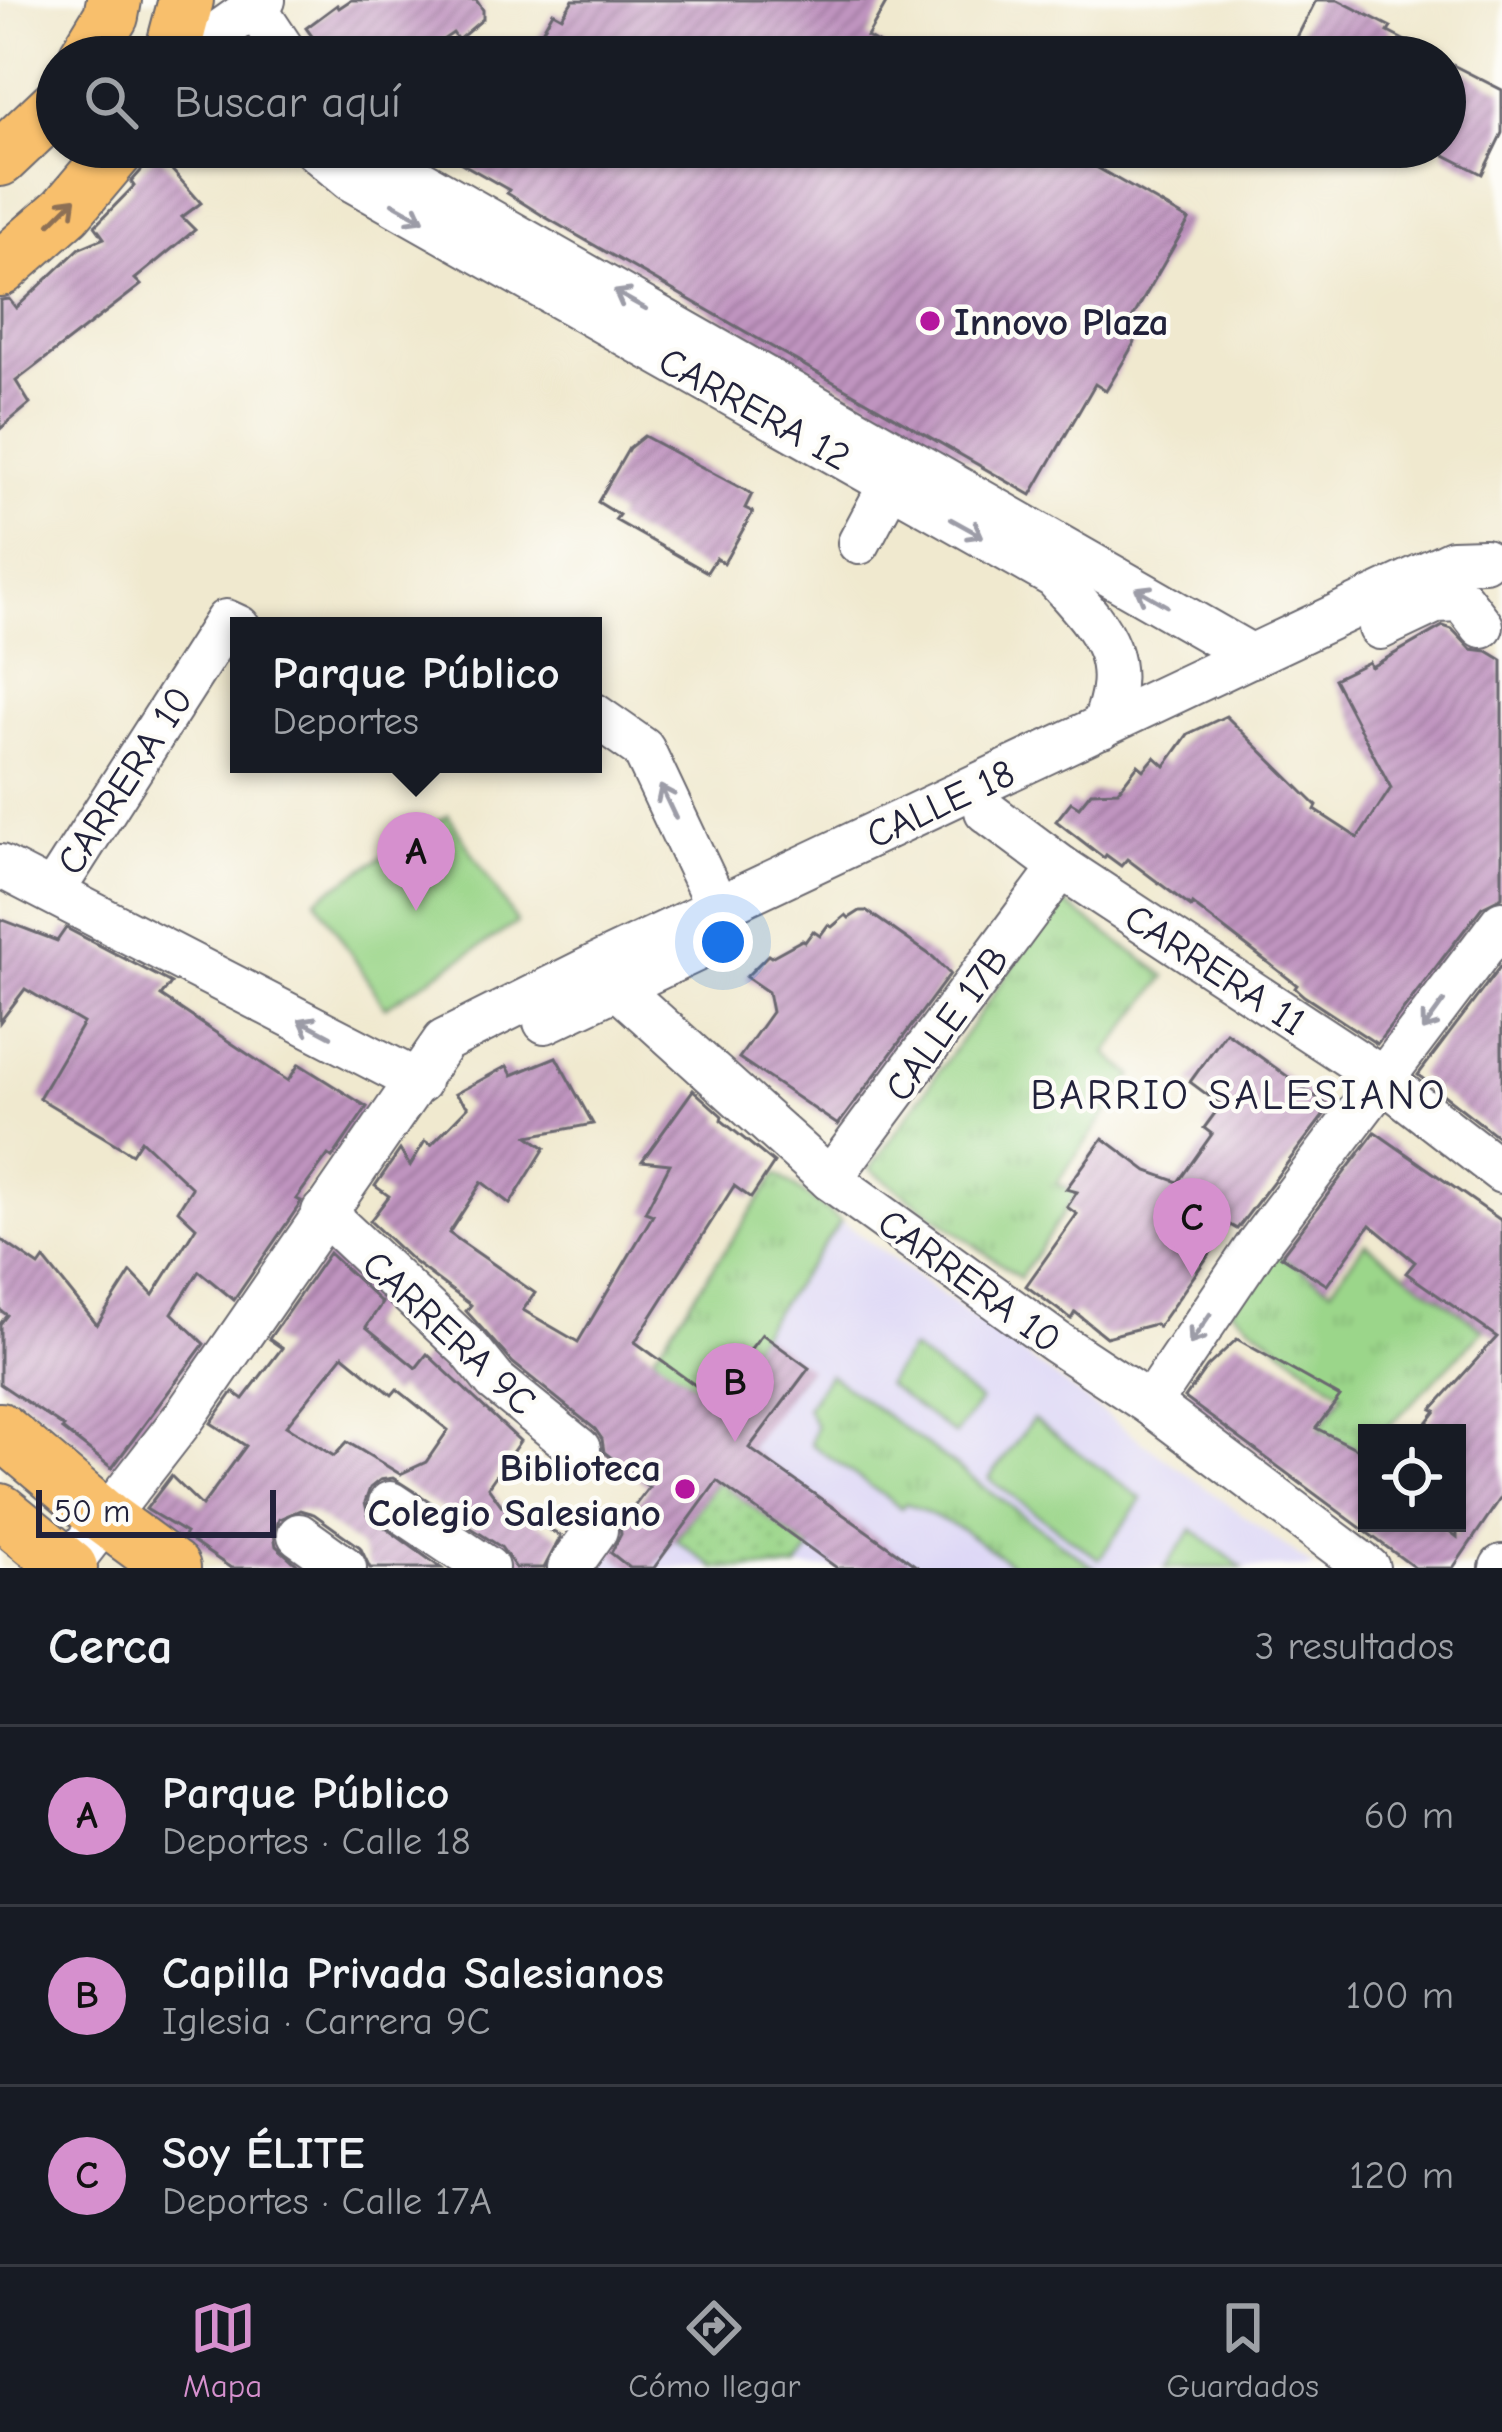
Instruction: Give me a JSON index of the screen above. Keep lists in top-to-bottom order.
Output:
{
  "streets": {
    "street": [
      "CARRERA 12",
      "CARRERA 10",
      "CALLE 18",
      "CARRERA 11",
      "CALLE 17B",
      "CARRERA 9C"
    ]
  },
  "crossings": [
    ["CARRERA 12", "CALLE 18"],
    ["CARRERA 10", "CALLE 18"],
    ["CARRERA 10", "CALLE 17B"],
    ["CALLE 18", "CARRERA 11"],
    ["CALLE 18", "CARRERA 9C"],
    ["CARRERA 11", "CALLE 17B"]
  ],
  "districts": ["BARRIO SALESIANO"],
  "places": ["Innovo Plaza", "Biblioteca Colegio Salesiano"],
  "scale_bar": "50 m",
  "page": {
    "search": "Buscar aquí",
    "popup": ["Parque Público", "Deportes"],
    "pins": ["A", "C", "B"],
    "scale": "50 m",
    "heading": ["Cerca", "3 resultados"],
    "list": [
      {
        "mark": "A",
        "name": "Parque Público",
        "note": "Deportes · Calle 18",
        "value": "60 m"
      },
      {
        "mark": "B",
        "name": "Capilla Privada Salesianos",
        "note": "Iglesia · Carrera 9C",
        "value": "100 m"
      },
      {
        "mark": "C",
        "name": "Soy ÉLITE",
        "note": "Deportes · Calle 17A",
        "value": "120 m"
      }
    ],
    "nav": ["Mapa", "Cómo llegar", "Guardados"]
  }
}
